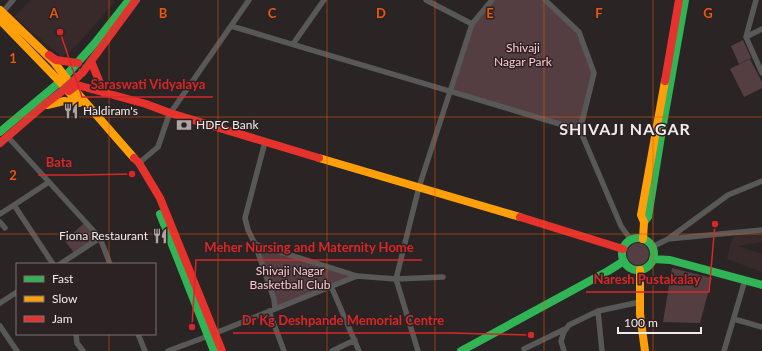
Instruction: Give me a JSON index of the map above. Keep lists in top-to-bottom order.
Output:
{
  "districts": ["SHIVAJI NAGAR"],
  "parks": ["Shivaji Nagar Park", "Shivaji Nagar Basketball Club"],
  "places": {
    "other": [
      "Saraswati Vidyalaya",
      "Bata",
      "Naresh Pustakalay",
      "Meher Nursing and Maternity Home",
      "Dr Kg Deshpande Memorial Centre"
    ],
    "restaurant": ["Haldiram's", "Fiona Restaurant"],
    "bank": ["HDFC Bank"]
  },
  "legend": ["Fast", "Slow", "Jam"],
  "scale_bar": "100 m",
  "grid": {
    "columns": [
      "A",
      "B",
      "C",
      "D",
      "E",
      "F",
      "G"
    ],
    "rows": ["1", "2"]
  }
}
